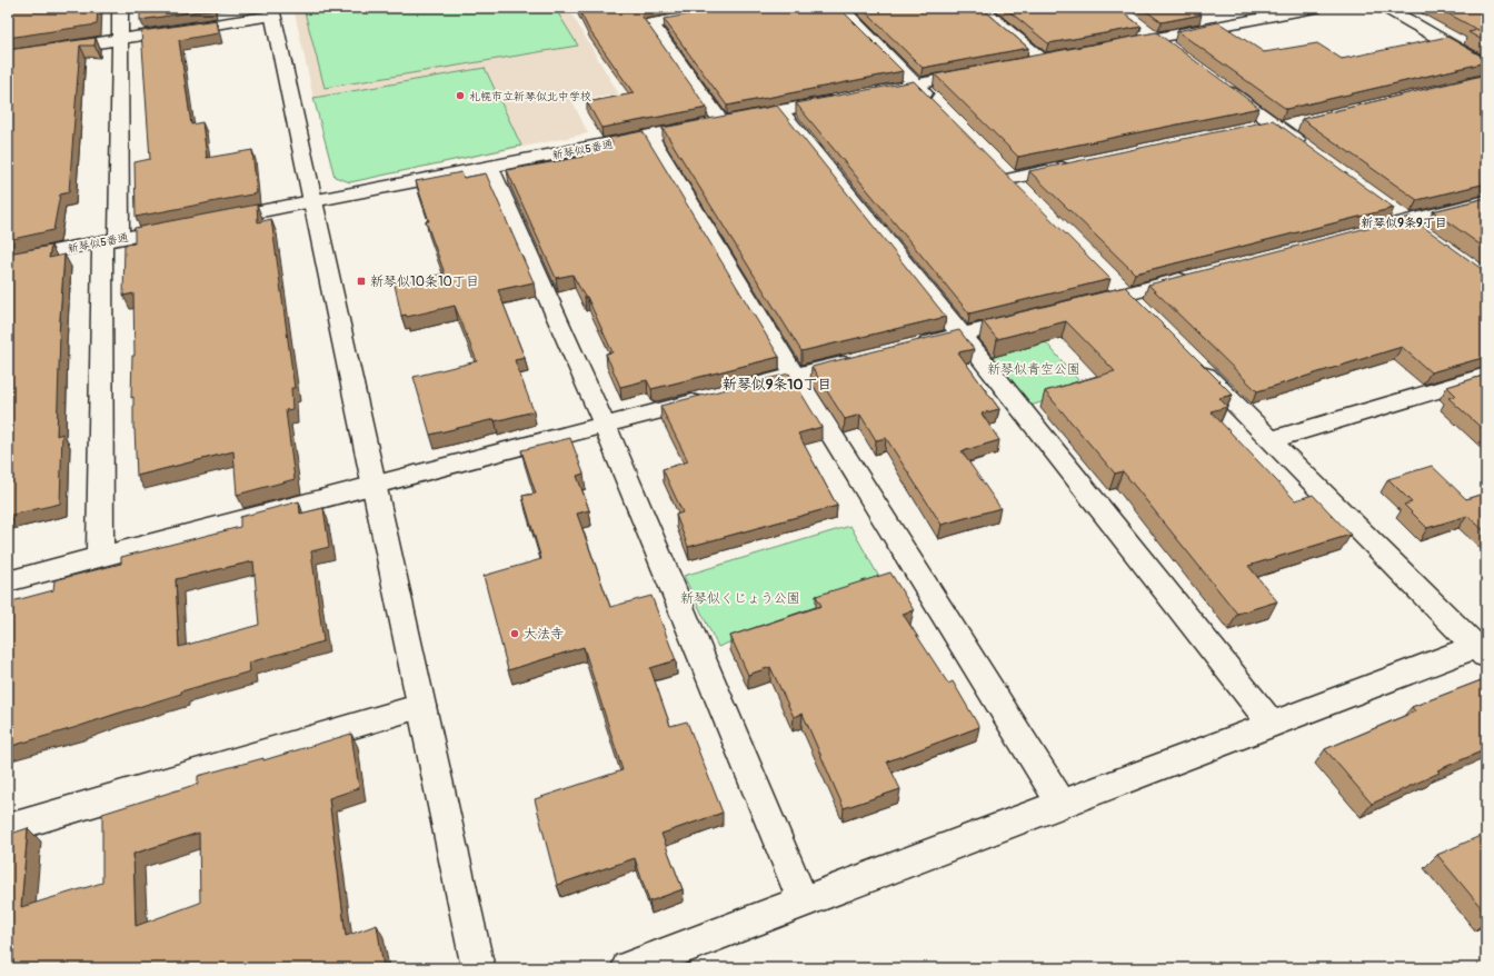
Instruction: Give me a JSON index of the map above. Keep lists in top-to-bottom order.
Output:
{
  "streets": {
    "street": ["新琴似5番通"]
  },
  "districts": ["新琴似9条9丁目", "新琴似9条10丁目"],
  "parks": ["新琴似青空公園", "新琴似くじょう公園"],
  "places": {
    "other": ["札幌市立新琴似北中学校", "大法寺"],
    "transit": ["新琴似10条10丁目"]
  }
}
